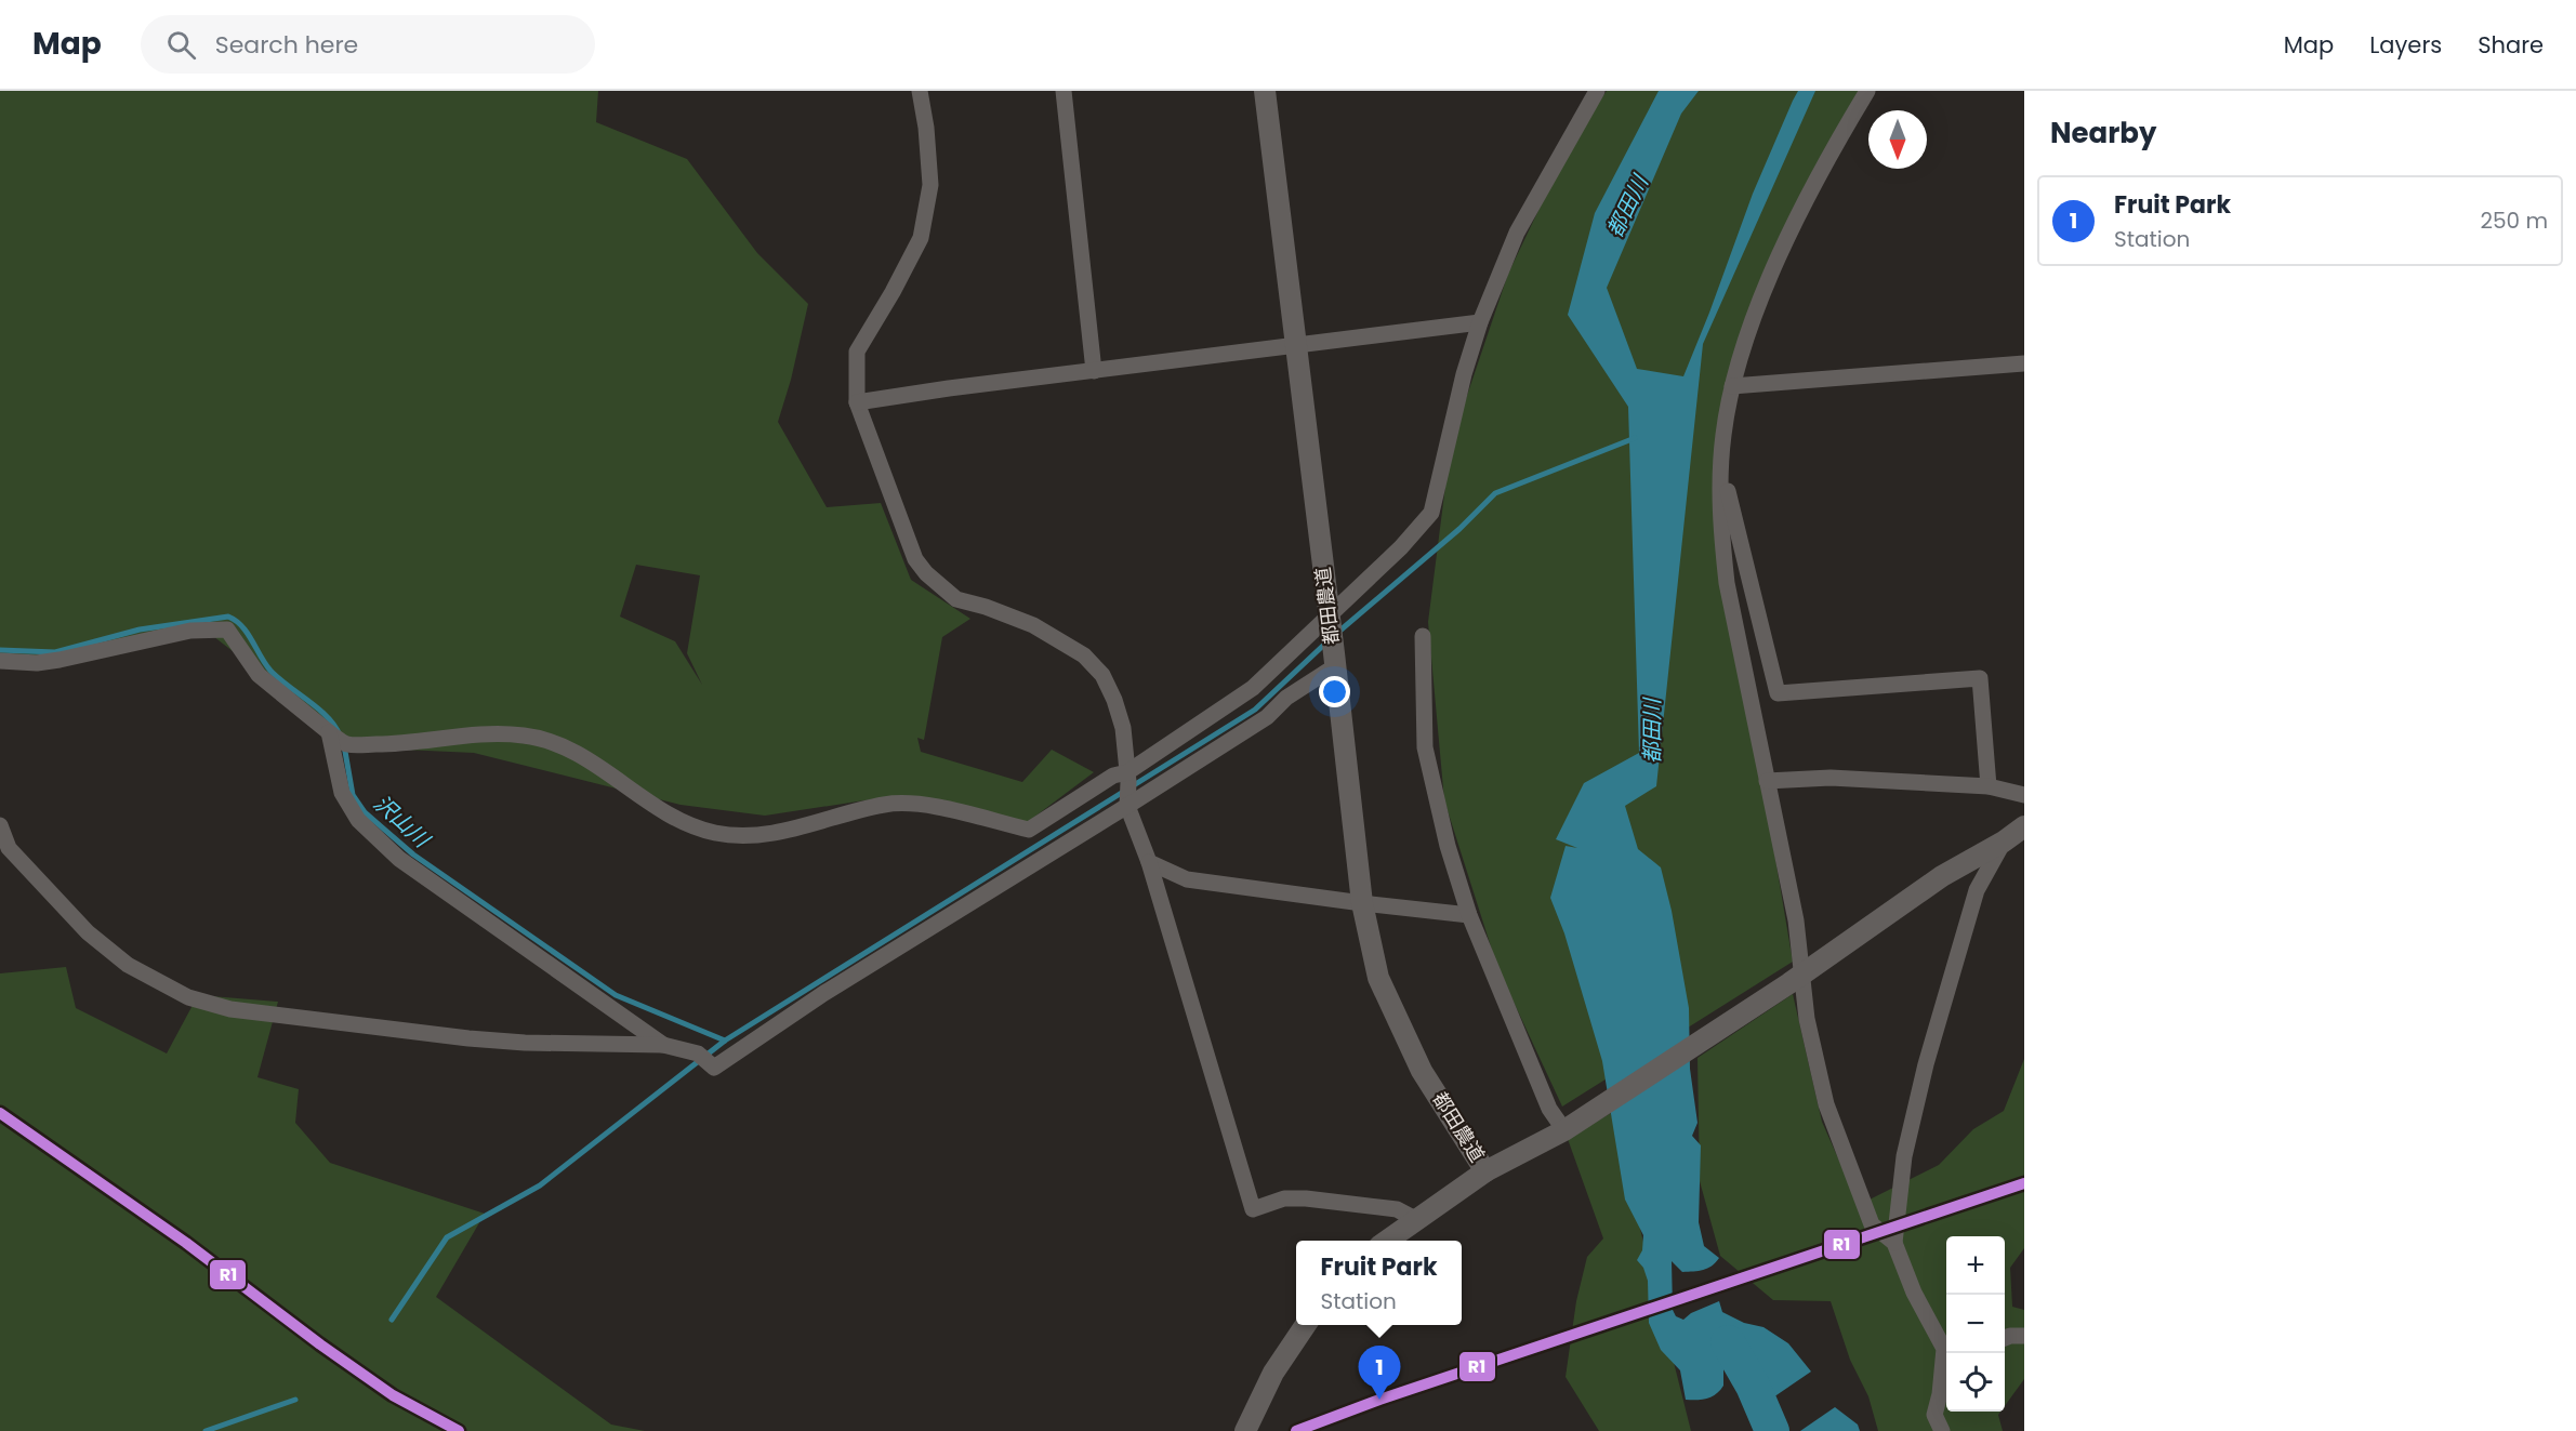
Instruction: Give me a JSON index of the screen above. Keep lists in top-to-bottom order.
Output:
{
  "streets": {
    "street": ["都田農道"]
  },
  "water": ["都田川", "沢山川"],
  "lines": ["transit line R1"],
  "north": "bottom",
  "page": {
    "header": "Map",
    "search": "Search here",
    "nav": ["Map", "Layers", "Share"],
    "heading": "Nearby",
    "list": [
      {
        "mark": "1",
        "name": "Fruit Park",
        "note": "Station",
        "value": "250 m"
      }
    ],
    "map_buttons": ["+", "−"],
    "popup": ["Fruit Park", "Station"],
    "pins": "1"
  }
}
